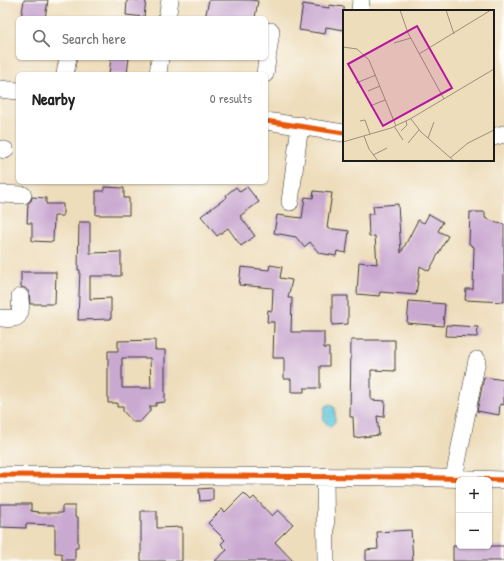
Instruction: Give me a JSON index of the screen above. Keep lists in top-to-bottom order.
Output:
{
  "page": {
    "search": "Search here",
    "heading": ["Nearby", "0 results"],
    "map_buttons": ["+", "−"]
  }
}
